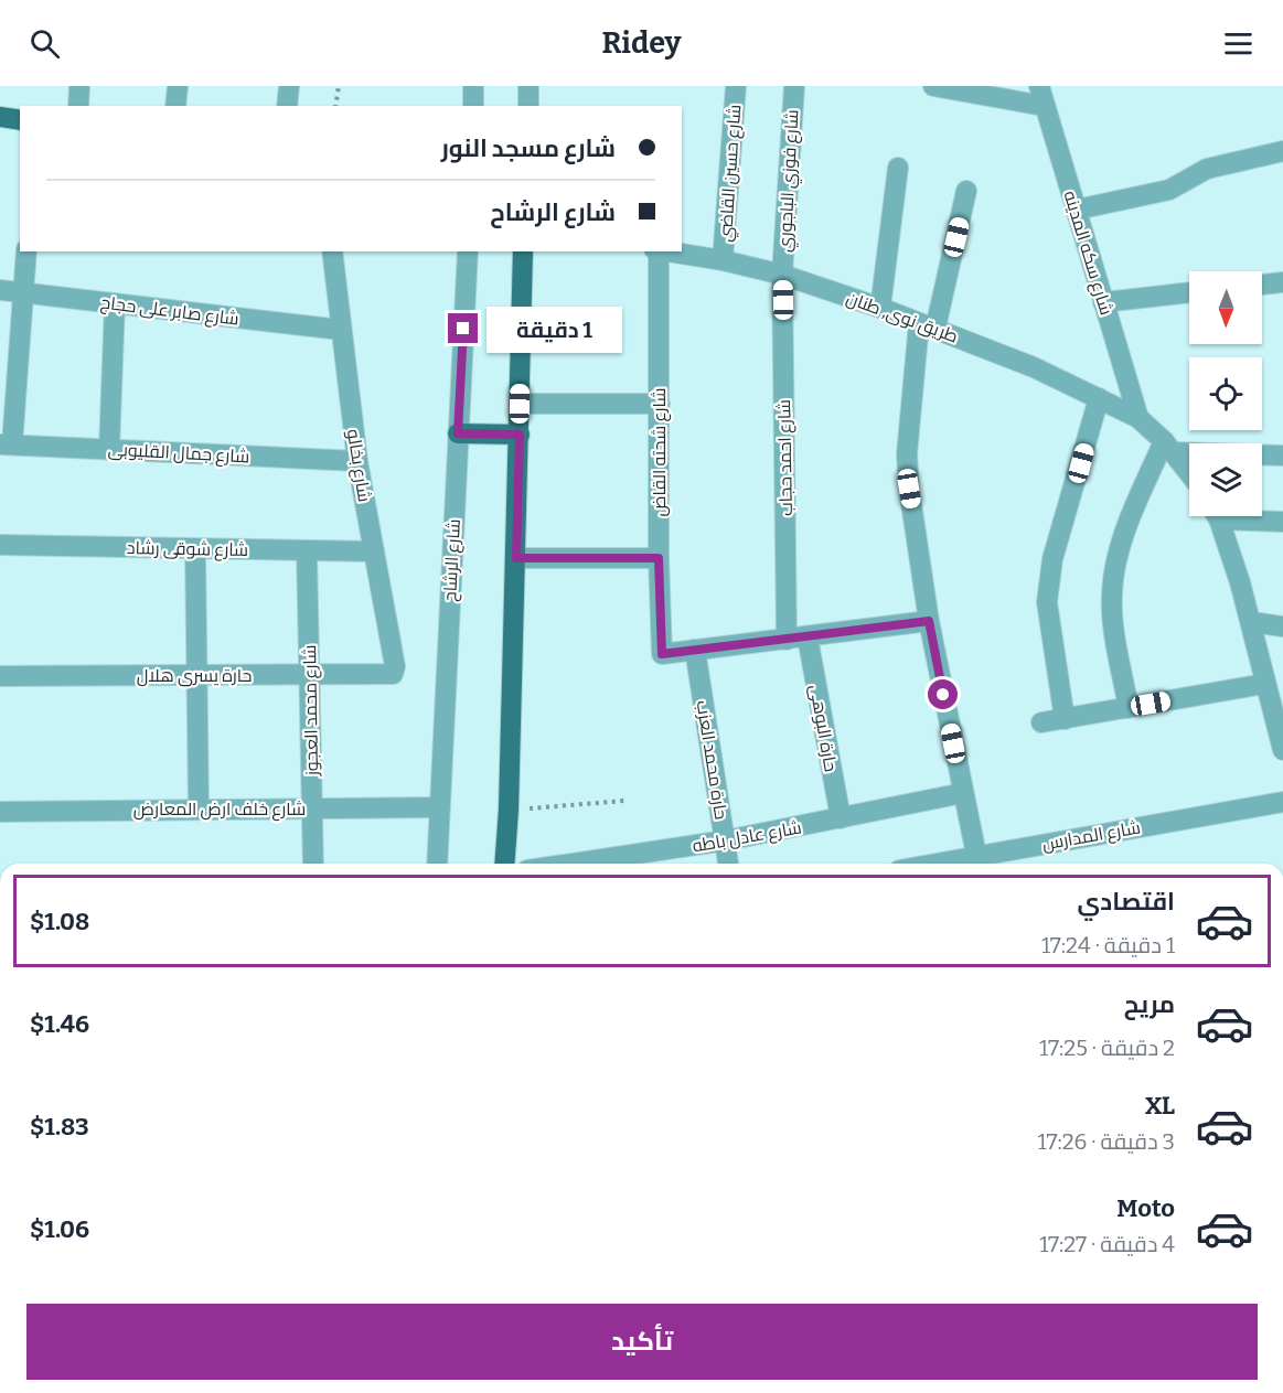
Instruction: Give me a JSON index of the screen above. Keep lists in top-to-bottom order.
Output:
{
  "streets": {
    "street": [
      "شارع حسين القاضي",
      "شارع فوزي الباجوري",
      "شارع سكه المدينه",
      "شارع صابر على حجاج",
      "طريق نوى, طنان",
      "شارع جمال القليوبى",
      "شارع شحته القاض",
      "شارع احمد حجاب",
      "شارع بخالو",
      "شارع شوقى رشاد",
      "شارع الرشاح",
      "حارة يسرى هلال",
      "شارع محمد العجوز",
      "حارة البوهى",
      "حارة محمد العزب",
      "شارع خلف ارض المعارض",
      "شارع المدارس",
      "شارع عادل باطه"
    ]
  },
  "crossings": [
    ["شارع حسين القاضي", "طريق نوى, طنان"],
    ["شارع فوزي الباجوري", "طريق نوى, طنان"],
    ["شارع فوزي الباجوري", "شارع احمد حجاب"],
    ["شارع سكه المدينه", "طريق نوى, طنان"],
    ["شارع صابر على حجاج", "شارع بخالو"],
    ["طريق نوى, طنان", "شارع احمد حجاب"],
    ["شارع جمال القليوبى", "شارع بخالو"],
    ["شارع شحته القاض", "حارة محمد العزب"],
    ["شارع بخالو", "شارع شوقى رشاد"],
    ["شارع بخالو", "حارة يسرى هلال"],
    ["شارع شوقى رشاد", "شارع محمد العجوز"],
    ["شارع الرشاح", "شارع خلف ارض المعارض"],
    ["حارة يسرى هلال", "شارع محمد العجوز"],
    ["شارع محمد العجوز", "شارع خلف ارض المعارض"],
    ["حارة البوهى", "شارع عادل باطه"],
    ["حارة محمد العزب", "شارع عادل باطه"]
  ],
  "north": "bottom",
  "page": {
    "header": "Ridey",
    "banner": ["شارع مسجد النور", "شارع الرشاح"],
    "bubble": "1 دقيقة",
    "list": [
      {
        "name": "اقتصادي",
        "note": "1 دقيقة · 17:24",
        "value": "$1.08"
      },
      {
        "name": "مريح",
        "note": "2 دقيقة · 17:25",
        "value": "$1.46"
      },
      {
        "name": "XL",
        "note": "3 دقيقة · 17:26",
        "value": "$1.83"
      },
      {
        "name": "Moto",
        "note": "4 دقيقة · 17:27",
        "value": "$1.06"
      }
    ],
    "buttons": "تأكيد"
  }
}
